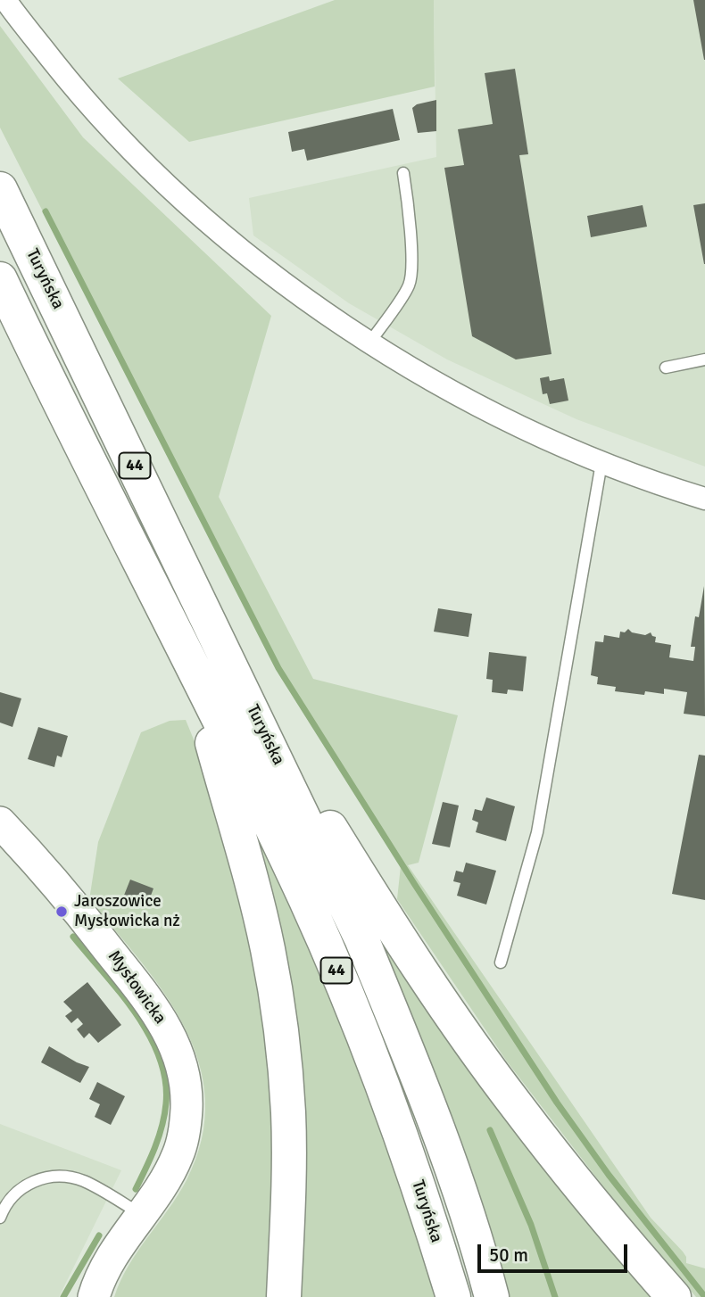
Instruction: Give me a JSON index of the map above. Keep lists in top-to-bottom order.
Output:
{
  "streets": {
    "highway": ["Turyńska", "44"],
    "street": ["Mysłowicka"]
  },
  "places": ["Jaroszowice Mysłowicka nż"],
  "scale_bar": "50 m"
}
